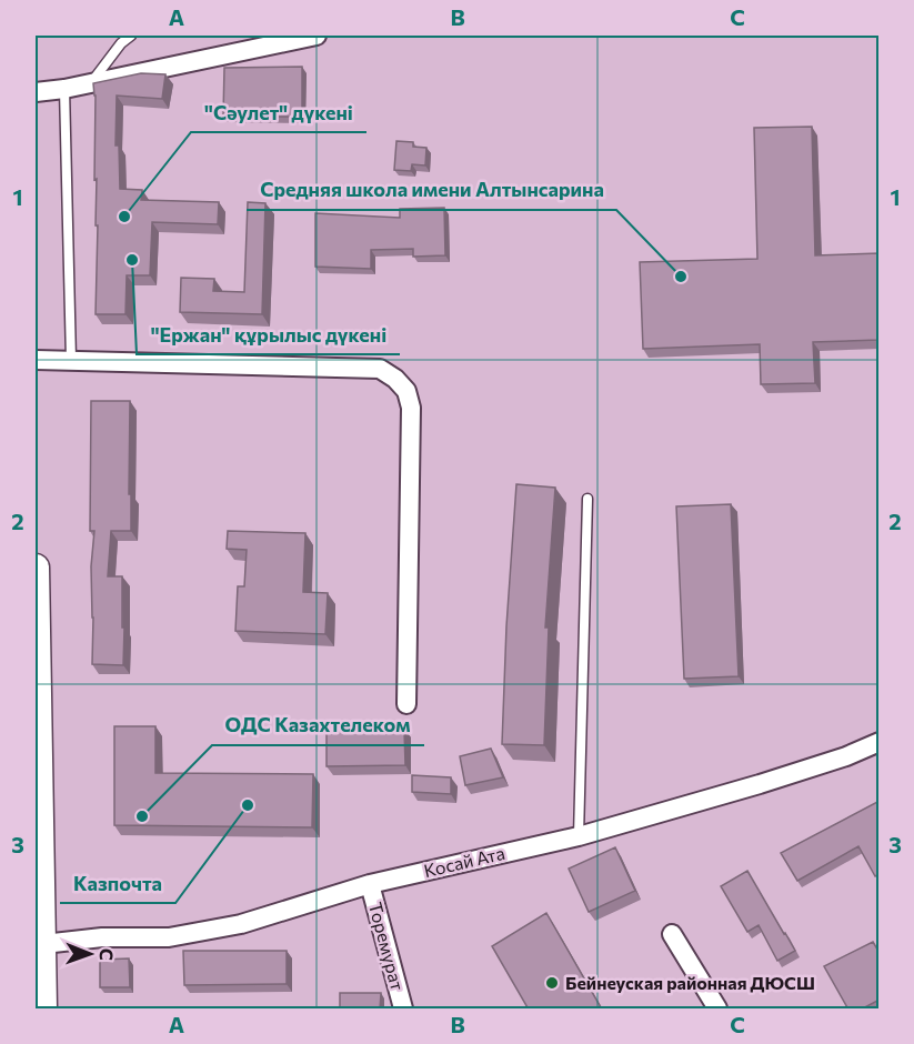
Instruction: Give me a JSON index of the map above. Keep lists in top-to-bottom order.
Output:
{
  "streets": {
    "street": ["Косай Ата", "Торемурат"]
  },
  "crossings": [
    ["Косай Ата", "Торемурат"]
  ],
  "places": [
    "\"Сәулет\" дүкені",
    "\"Ержан\" құрылыс дүкені",
    "Средняя школа имени Алтынсарина",
    "Казпочта",
    "ОДС Казахтелеком",
    "Бейнеуская районная ДЮСШ"
  ],
  "north": "right",
  "grid": {
    "columns": ["A", "B", "C"],
    "rows": ["1", "2", "3"]
  }
}
